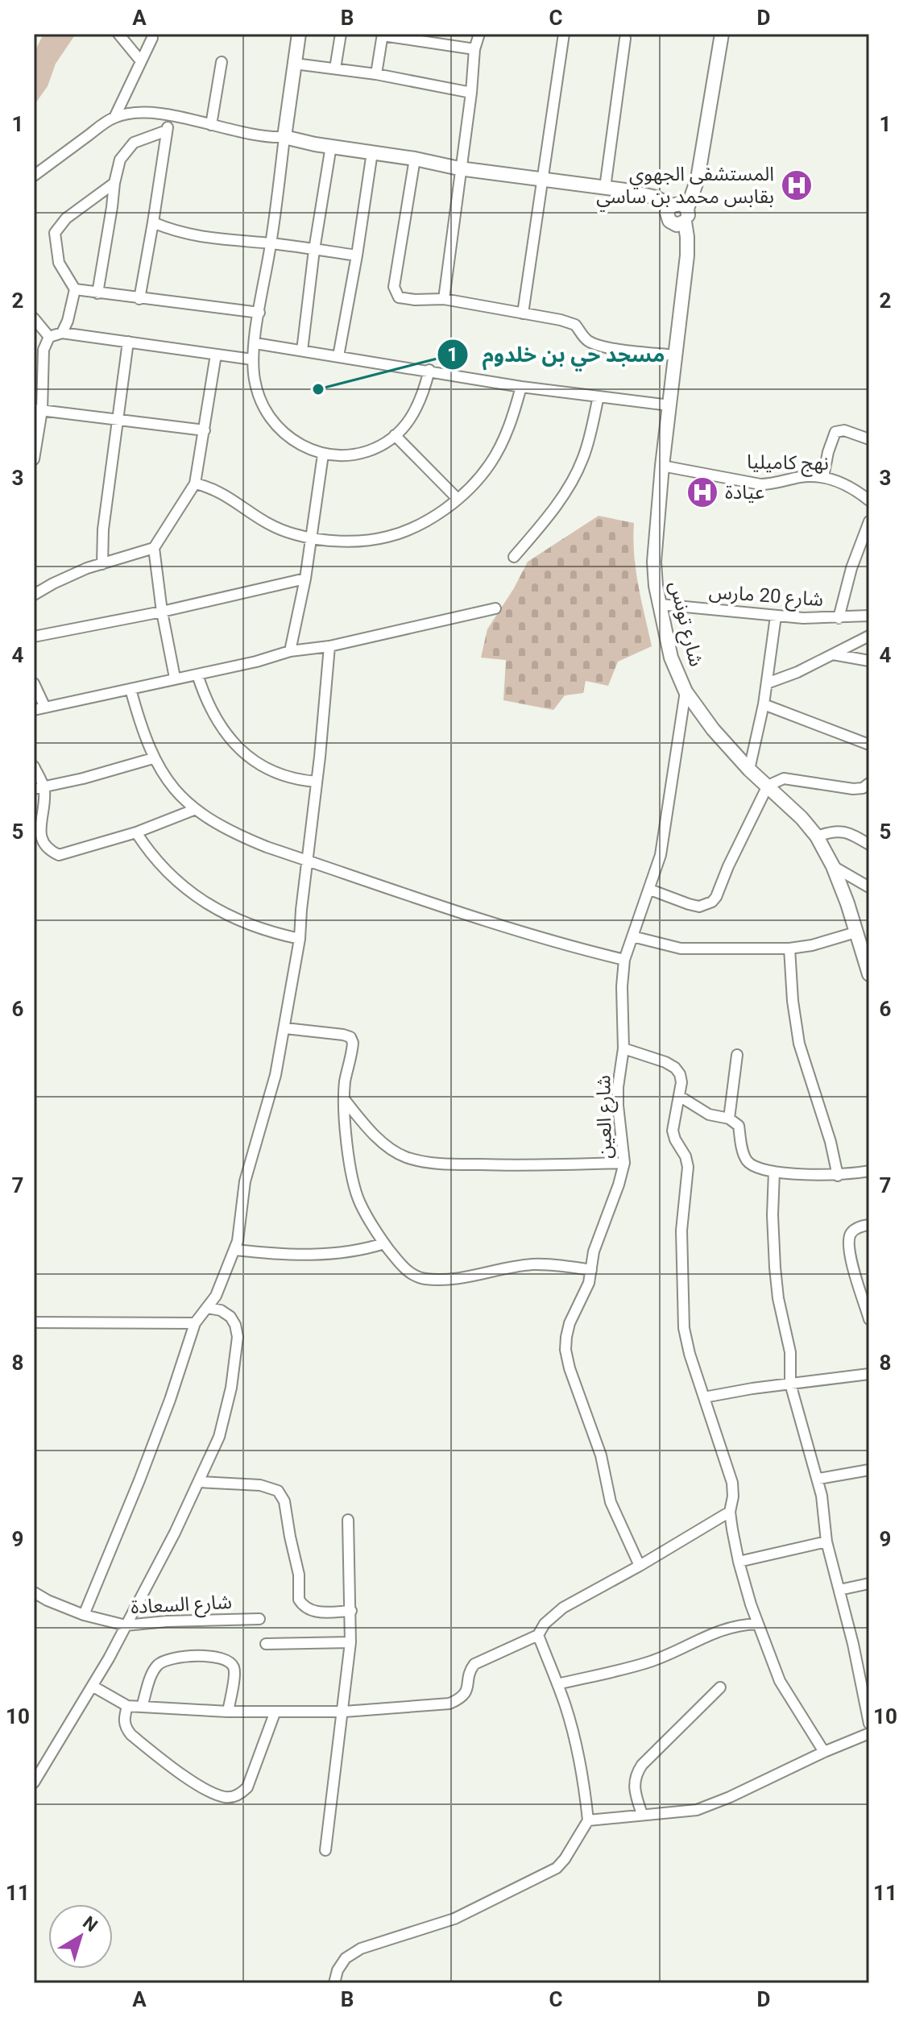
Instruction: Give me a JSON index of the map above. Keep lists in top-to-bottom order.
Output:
{
  "streets": {
    "street": [
      "نهج كاميليا",
      "شارع 20 مارس",
      "شارع تونس",
      "شارع العين",
      "شارع السعادة"
    ]
  },
  "crossings": [
    ["نهج كاميليا", "شارع تونس"],
    ["شارع 20 مارس", "شارع تونس"],
    ["شارع تونس", "شارع العين"]
  ],
  "places": {
    "hospital": ["المستشفى الجهوي بقابس محمد بن ساسي", "عيادة"],
    "other": ["مسجد حي بن خلدوم"]
  },
  "north": "top right",
  "grid": {
    "columns": [
      "A",
      "B",
      "C",
      "D"
    ],
    "rows": [
      "1",
      "2",
      "3",
      "4",
      "5",
      "6",
      "7",
      "8",
      "9",
      "10",
      "11"
    ]
  }
}
